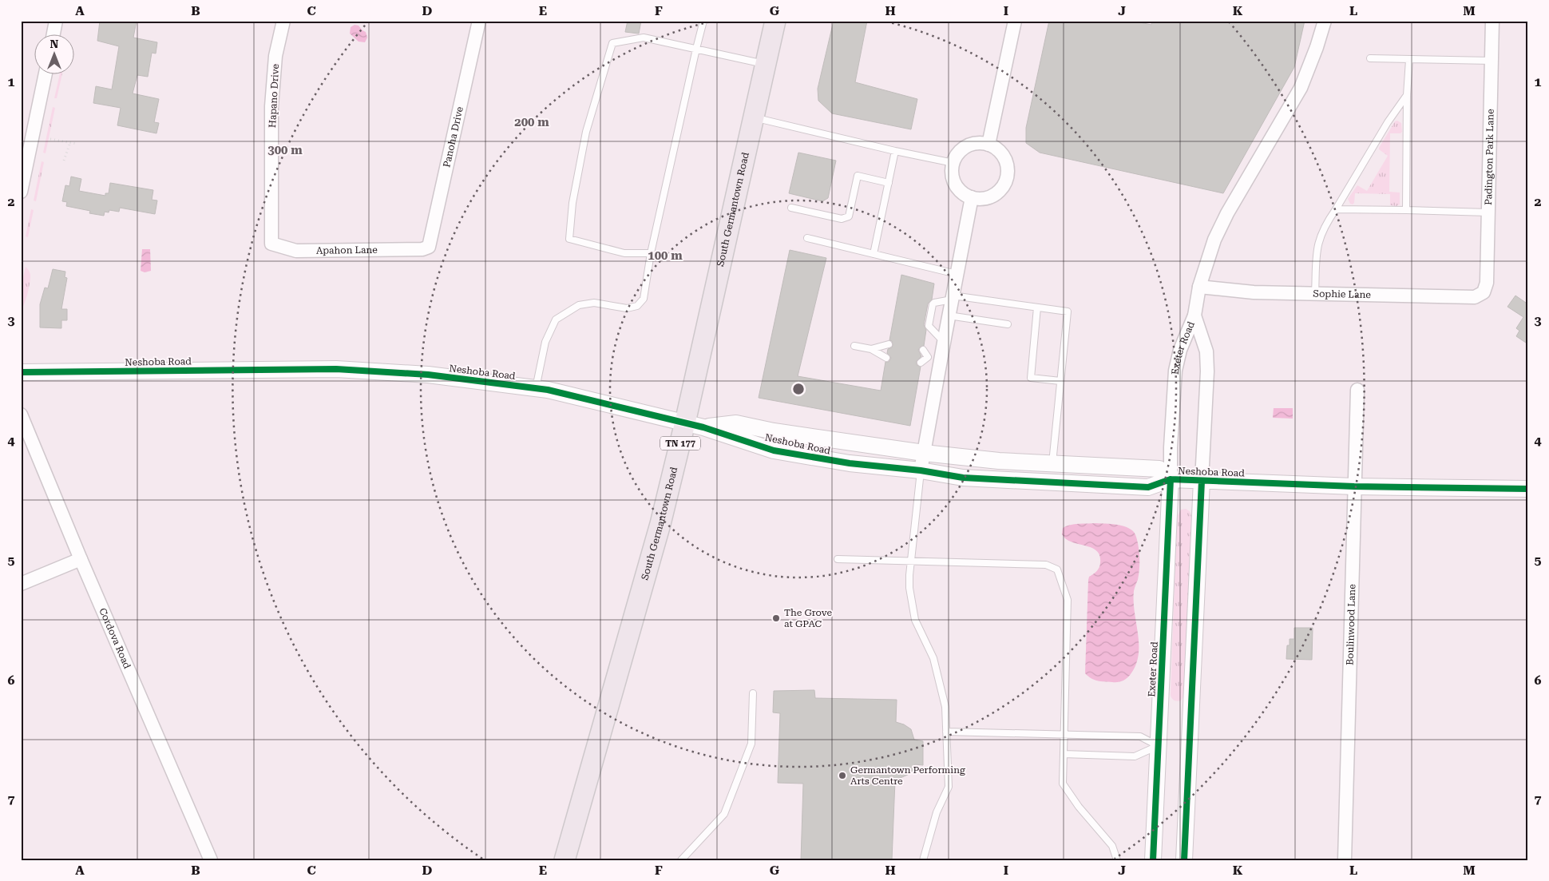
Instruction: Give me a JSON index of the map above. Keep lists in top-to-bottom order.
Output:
{
  "streets": {
    "main road": ["South Germantown Road", "TN 177"],
    "street": [
      "Hapano Drive",
      "Panoha Drive",
      "Padington Park Lane",
      "Apahon Lane",
      "Sophie Lane",
      "Exeter Road",
      "Neshoba Road",
      "Boulinwood Lane",
      "Cordova Road"
    ]
  },
  "crossings": [
    ["Hapano Drive", "Apahon Lane"],
    ["Panoha Drive", "Apahon Lane"],
    ["Padington Park Lane", "Sophie Lane"],
    ["South Germantown Road", "Neshoba Road"],
    ["Sophie Lane", "Exeter Road"],
    ["Exeter Road", "Neshoba Road"],
    ["Neshoba Road", "Boulinwood Lane"]
  ],
  "places": ["The Grove at GPAC", "Germantown Performing Arts Centre"],
  "north": "top",
  "grid": {
    "columns": [
      "A",
      "B",
      "C",
      "D",
      "E",
      "F",
      "G",
      "H",
      "I",
      "J",
      "K",
      "L",
      "M"
    ],
    "rows": [
      "1",
      "2",
      "3",
      "4",
      "5",
      "6",
      "7"
    ]
  },
  "rings": ["200 m", "300 m", "100 m"]
}
